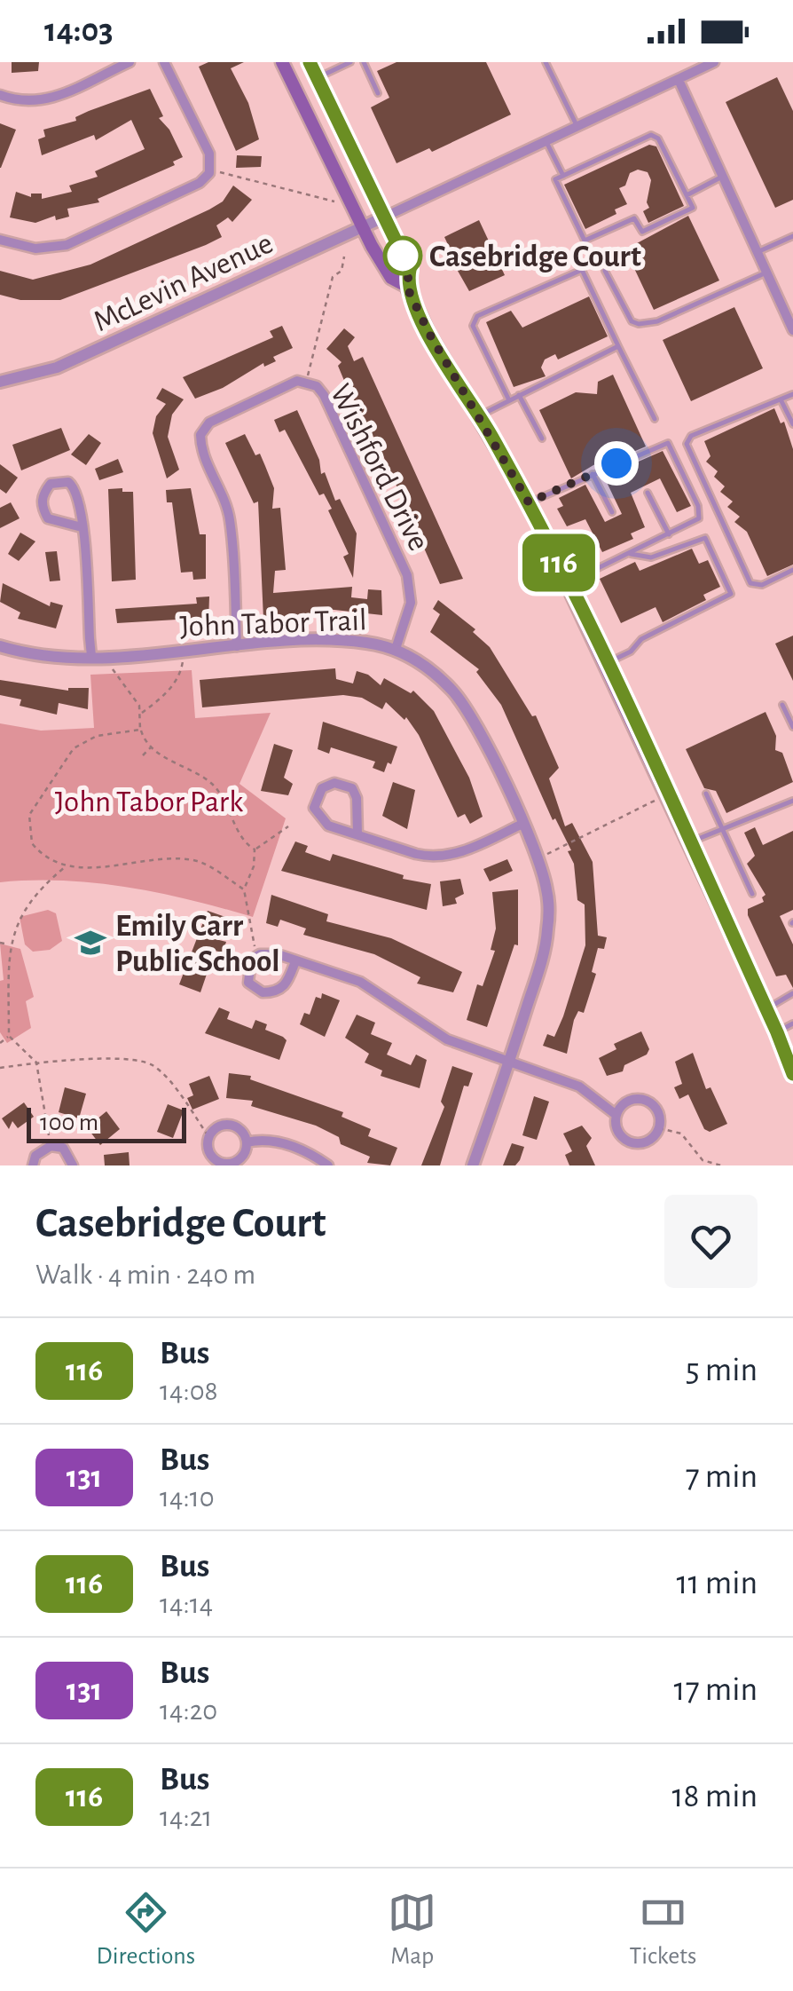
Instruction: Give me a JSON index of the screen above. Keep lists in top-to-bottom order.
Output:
{
  "streets": {
    "street": ["McLevin Avenue", "Wishford Drive", "John Tabor Trail"]
  },
  "crossings": [
    ["Wishford Drive", "John Tabor Trail"]
  ],
  "parks": ["John Tabor Park"],
  "places": {
    "other": ["Casebridge Court"],
    "school or university": ["Emily Carr Public School"]
  },
  "lines": ["bus line 116"],
  "scale_bar": "100 m",
  "page": {
    "status": "14:03",
    "on_map": "116",
    "scale": "100 m",
    "heading": ["Casebridge Court", "Walk · 4 min · 240 m"],
    "list": [
      {
        "mark": "116",
        "name": "Bus",
        "note": "14:08",
        "value": "5 min"
      },
      {
        "mark": "131",
        "name": "Bus",
        "note": "14:10",
        "value": "7 min"
      },
      {
        "mark": "116",
        "name": "Bus",
        "note": "14:14",
        "value": "11 min"
      },
      {
        "mark": "131",
        "name": "Bus",
        "note": "14:20",
        "value": "17 min"
      },
      {
        "mark": "116",
        "name": "Bus",
        "note": "14:21",
        "value": "18 min"
      }
    ],
    "tabs": ["Directions", "Map", "Tickets"]
  }
}
